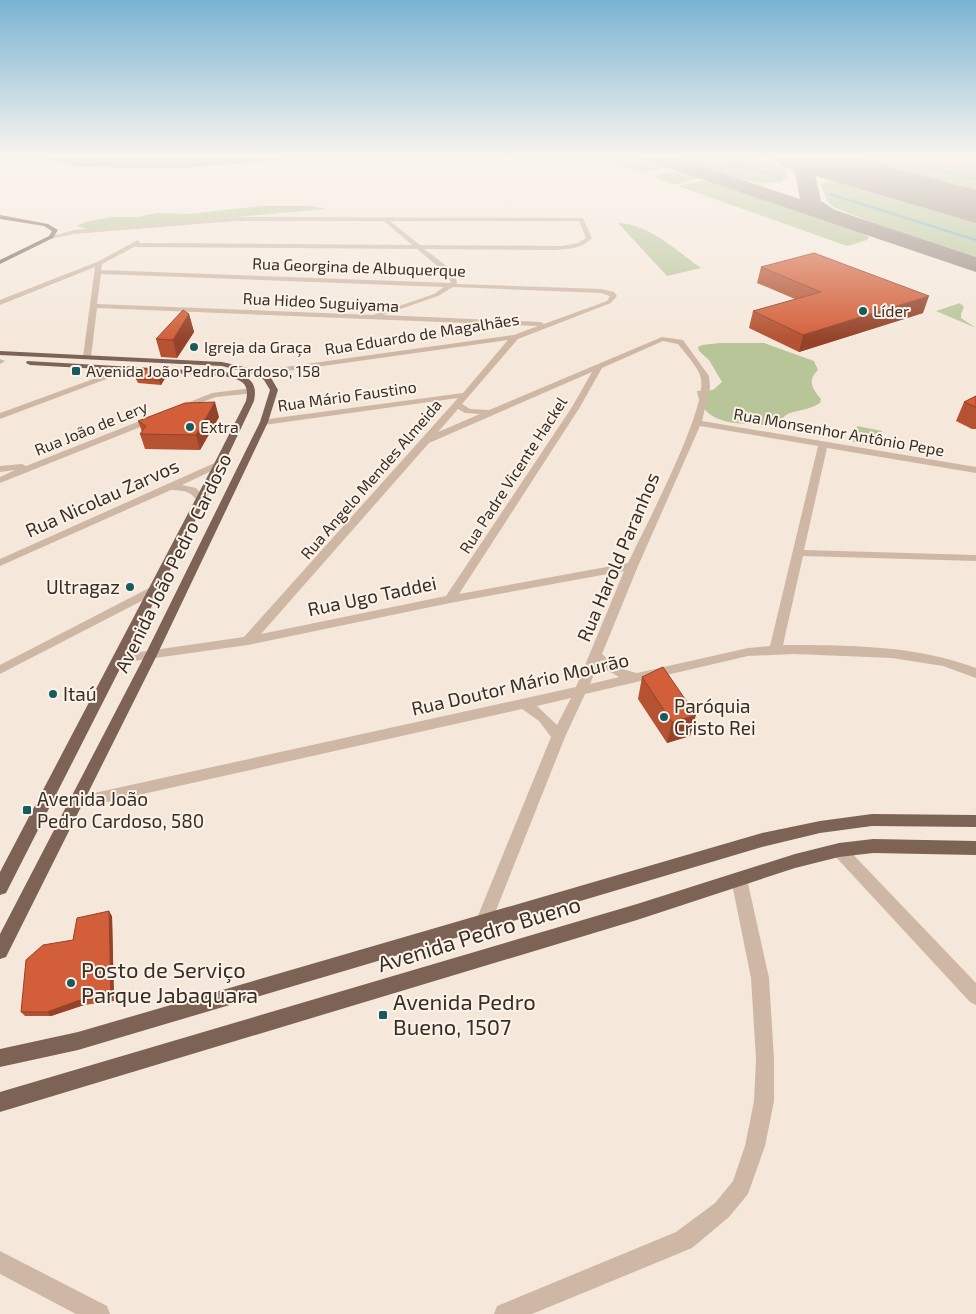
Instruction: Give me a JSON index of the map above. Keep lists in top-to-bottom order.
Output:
{
  "streets": {
    "main road": ["Avenida João Pedro Cardoso", "Avenida Pedro Bueno"],
    "street": [
      "Rua Georgina de Albuquerque",
      "Rua Hideo Suguiyama",
      "Rua Eduardo de Magalhães",
      "Rua Mário Faustino",
      "Rua João de Lery",
      "Rua Monsenhor Antônio Pepe",
      "Rua Padre Vicente Hackel",
      "Rua Angelo Mendes Almeida",
      "Rua Nicolau Zarvos",
      "Rua Harold Paranhos",
      "Rua Ugo Taddei",
      "Rua Doutor Mário Mourão"
    ]
  },
  "crossings": [
    ["Rua Georgina de Albuquerque", "Rua Eduardo de Magalhães"],
    ["Rua Hideo Suguiyama", "Rua Eduardo de Magalhães"],
    ["Rua Eduardo de Magalhães", "Rua Angelo Mendes Almeida"],
    ["Rua Eduardo de Magalhães", "Avenida João Pedro Cardoso"],
    ["Rua Mário Faustino", "Rua Angelo Mendes Almeida"],
    ["Rua Mário Faustino", "Avenida João Pedro Cardoso"],
    ["Rua João de Lery", "Avenida João Pedro Cardoso"],
    ["Rua Monsenhor Antônio Pepe", "Rua Harold Paranhos"],
    ["Rua Padre Vicente Hackel", "Rua Harold Paranhos"],
    ["Rua Padre Vicente Hackel", "Rua Ugo Taddei"],
    ["Rua Angelo Mendes Almeida", "Rua Ugo Taddei"],
    ["Rua Nicolau Zarvos", "Avenida João Pedro Cardoso"],
    ["Rua Harold Paranhos", "Rua Ugo Taddei"],
    ["Rua Harold Paranhos", "Rua Doutor Mário Mourão"],
    ["Rua Harold Paranhos", "Avenida Pedro Bueno"],
    ["Avenida João Pedro Cardoso", "Rua Ugo Taddei"],
    ["Avenida João Pedro Cardoso", "Rua Doutor Mário Mourão"]
  ],
  "places": {
    "other": [
      "Líder",
      "Igreja da Graça",
      "Extra",
      "Ultragaz",
      "Itaú",
      "Paróquia Cristo Rei",
      "Posto de Serviço Parque Jabaquara"
    ],
    "transit": ["Avenida João Pedro Cardoso, 158", "Avenida João Pedro Cardoso, 580", "Avenida Pedro Bueno, 1507"]
  }
}
